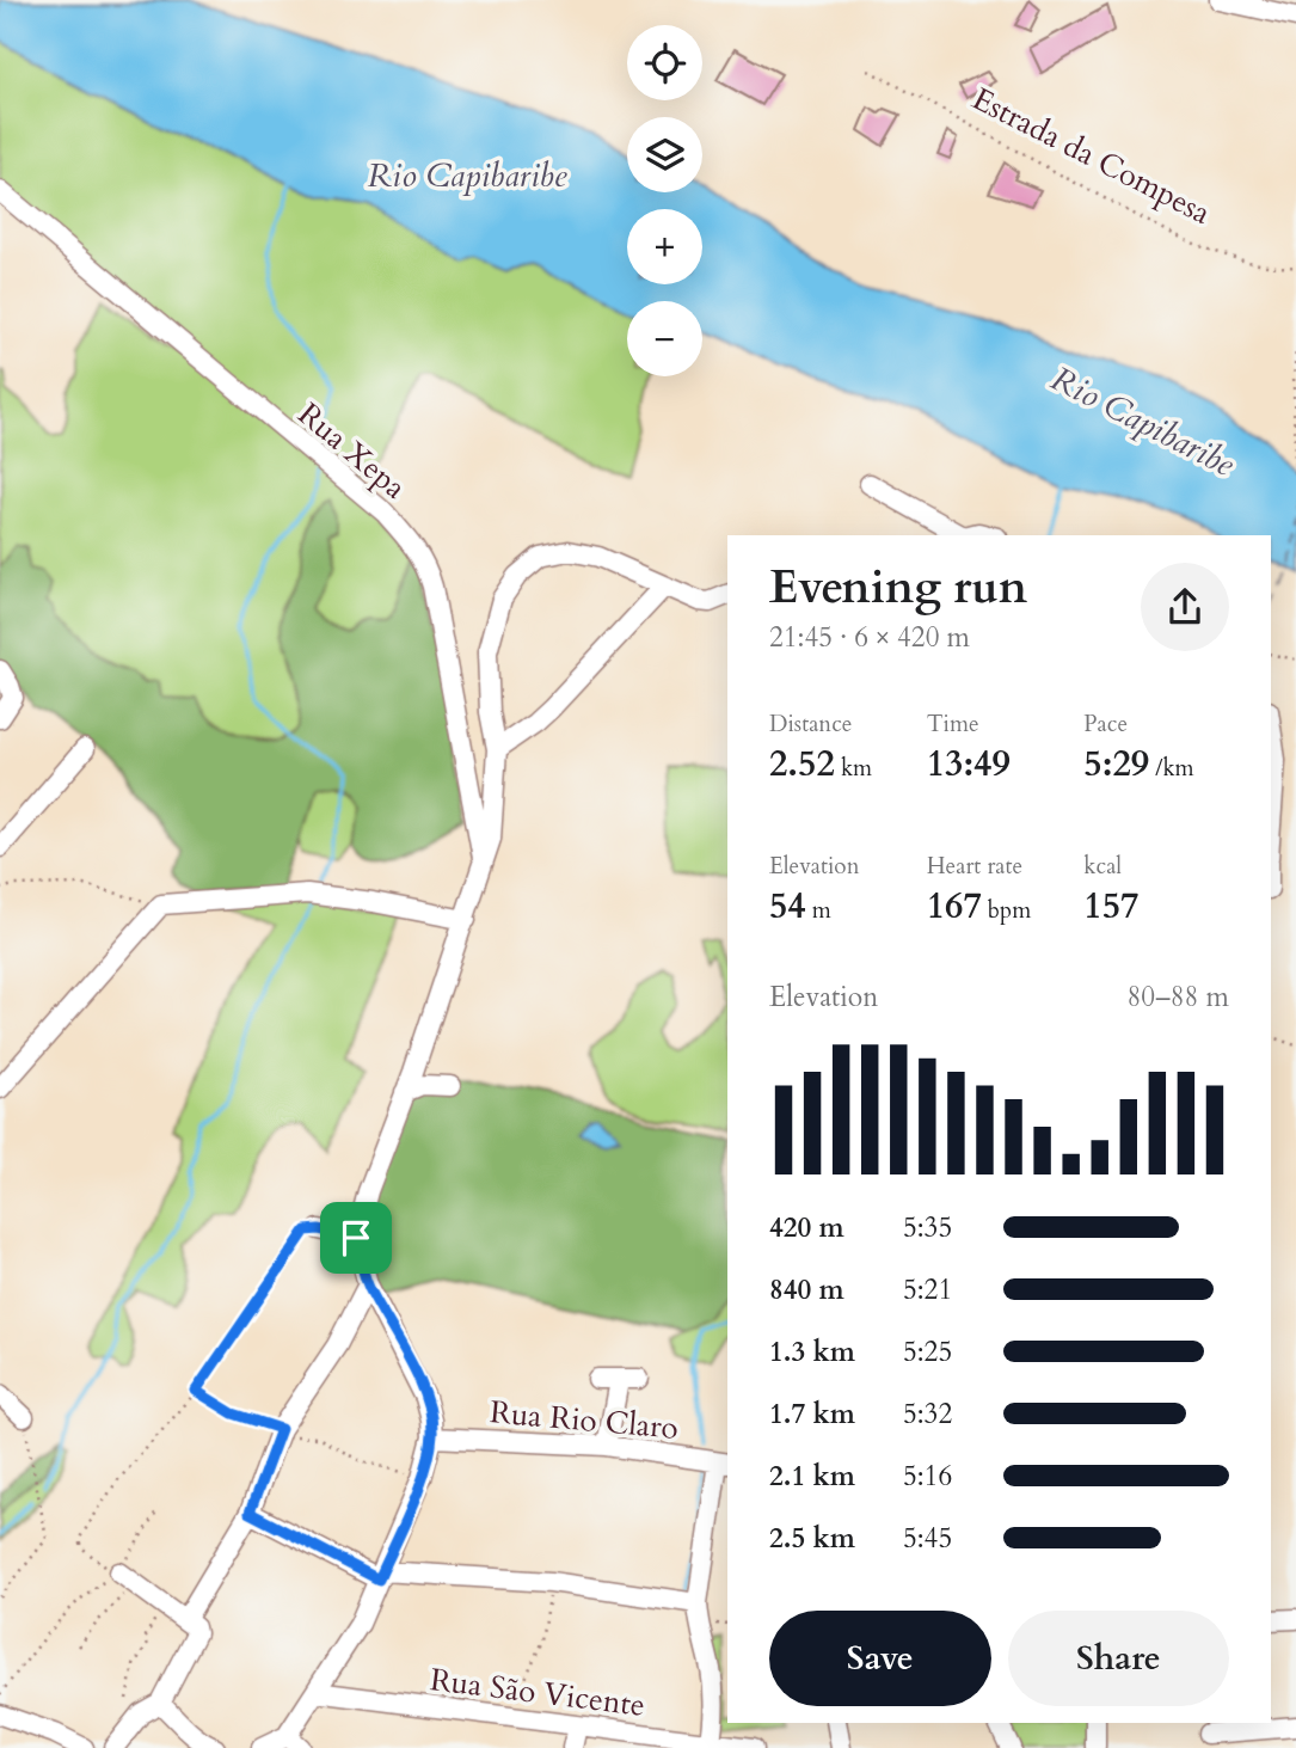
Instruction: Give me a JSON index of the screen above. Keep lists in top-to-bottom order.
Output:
{
  "streets": {
    "street": ["Rua Xepa", "Rua Rio Claro", "Rua São Vicente"],
    "path": ["Estrada da Compesa"]
  },
  "water": ["Rio Capibaribe"],
  "page": {
    "map_buttons": ["+", "−"],
    "heading": ["Evening run", "21:45 · 6 × 420 m"],
    "stats": [
      ["Distance", "2.52 km"],
      ["Time", "13:49"],
      ["Pace", "5:29 /km"],
      ["Elevation", "54 m"],
      ["Heart rate", "167 bpm"],
      ["kcal", "157"]
    ],
    "chart": ["Elevation", "80–88 m"],
    "list": [
      {
        "name": "420 m",
        "note": "5:35"
      },
      {
        "name": "840 m",
        "note": "5:21"
      },
      {
        "name": "1.3 km",
        "note": "5:25"
      },
      {
        "name": "1.7 km",
        "note": "5:32"
      },
      {
        "name": "2.1 km",
        "note": "5:16"
      },
      {
        "name": "2.5 km",
        "note": "5:45"
      }
    ],
    "buttons": ["Save", "Share"]
  }
}
